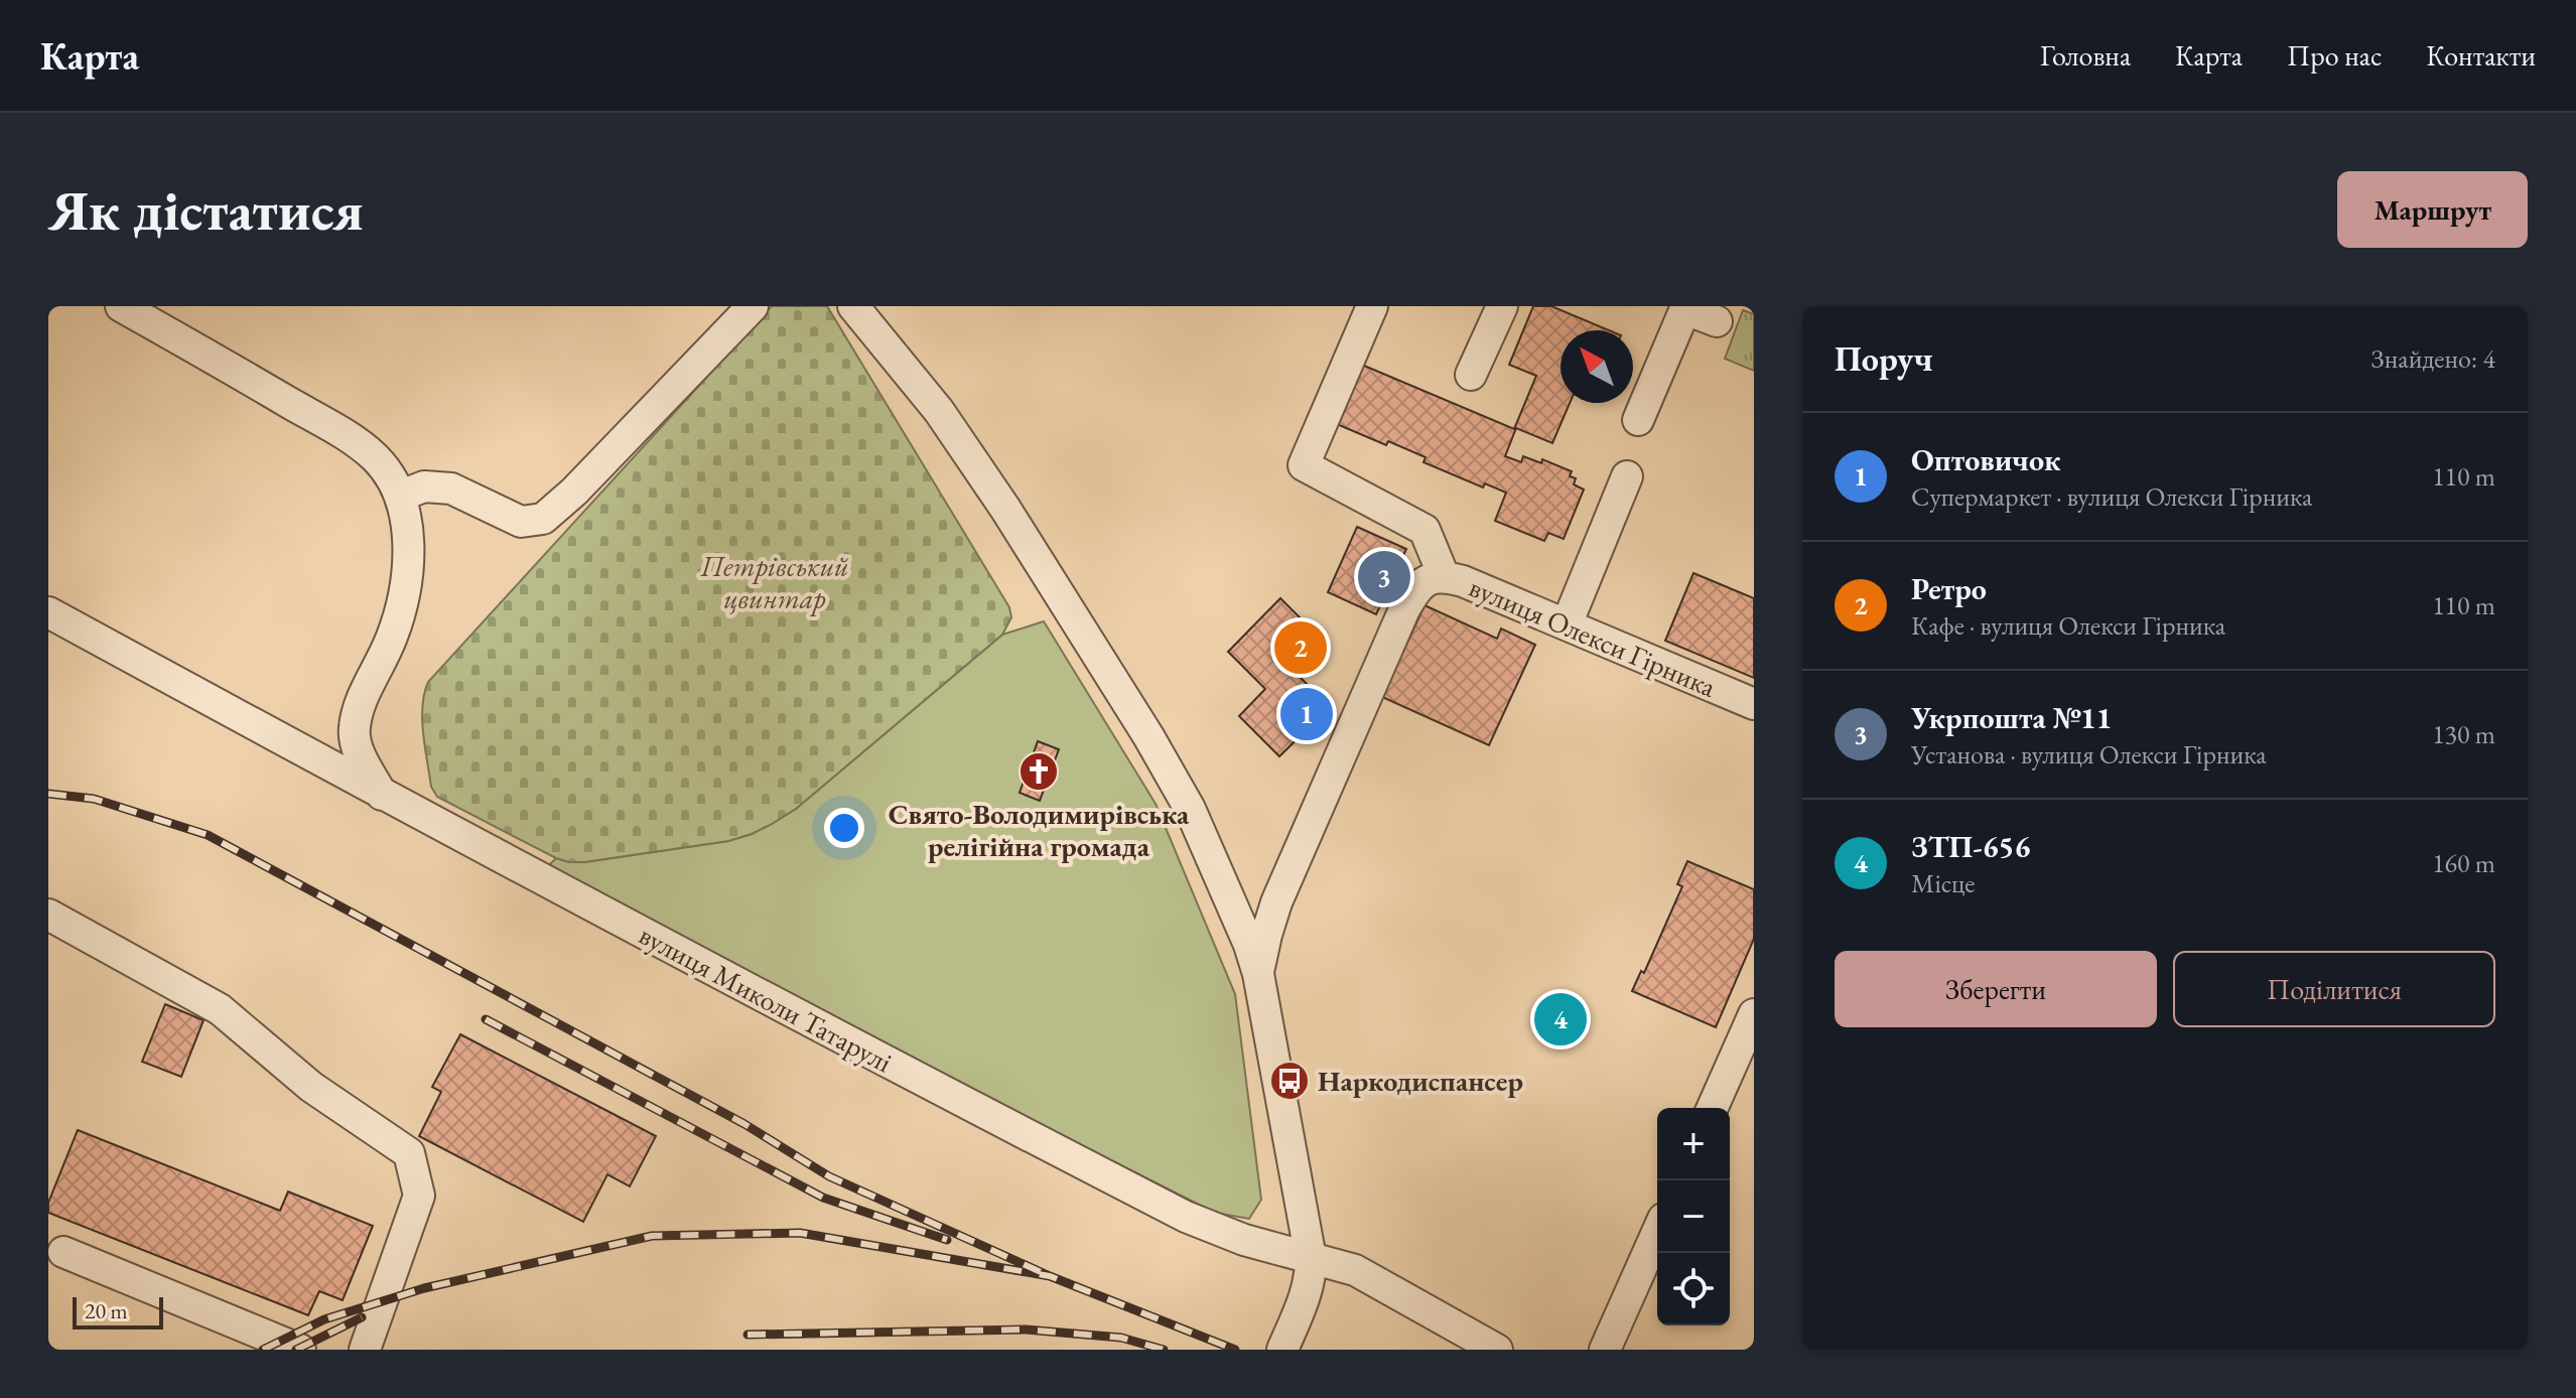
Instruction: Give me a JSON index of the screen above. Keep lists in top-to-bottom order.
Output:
{
  "streets": {
    "street": ["вулиця Олекси Гірника", "вулиця Миколи Татарулі"]
  },
  "parks": ["Петрівський цвинтар"],
  "places": {
    "church": ["Свято-Володимирівська релігійна громада"],
    "bus stop": ["Наркодиспансер"]
  },
  "scale_bar": "20 m",
  "north": "top left",
  "page": {
    "header": "Карта",
    "nav": [
      "Головна",
      "Карта",
      "Про нас",
      "Контакти"
    ],
    "buttons": [
      "Маршрут",
      ["Зберегти", "Поділитися"]
    ],
    "title": "Як дістатися",
    "heading": ["Поруч", "Знайдено: 4"],
    "list": [
      {
        "mark": "1",
        "name": "Оптовичок",
        "note": "Супермаркет · вулиця Олекси Гірника",
        "value": "110 m"
      },
      {
        "mark": "2",
        "name": "Ретро",
        "note": "Кафе · вулиця Олекси Гірника",
        "value": "110 m"
      },
      {
        "mark": "3",
        "name": "Укрпошта №11",
        "note": "Установа · вулиця Олекси Гірника",
        "value": "130 m"
      },
      {
        "mark": "4",
        "name": "ЗТП-656",
        "note": "Місце",
        "value": "160 m"
      }
    ],
    "pins": [
      "3",
      "2",
      "1",
      "4"
    ],
    "map_buttons": ["+", "−"],
    "scale": "20 m"
  }
}
